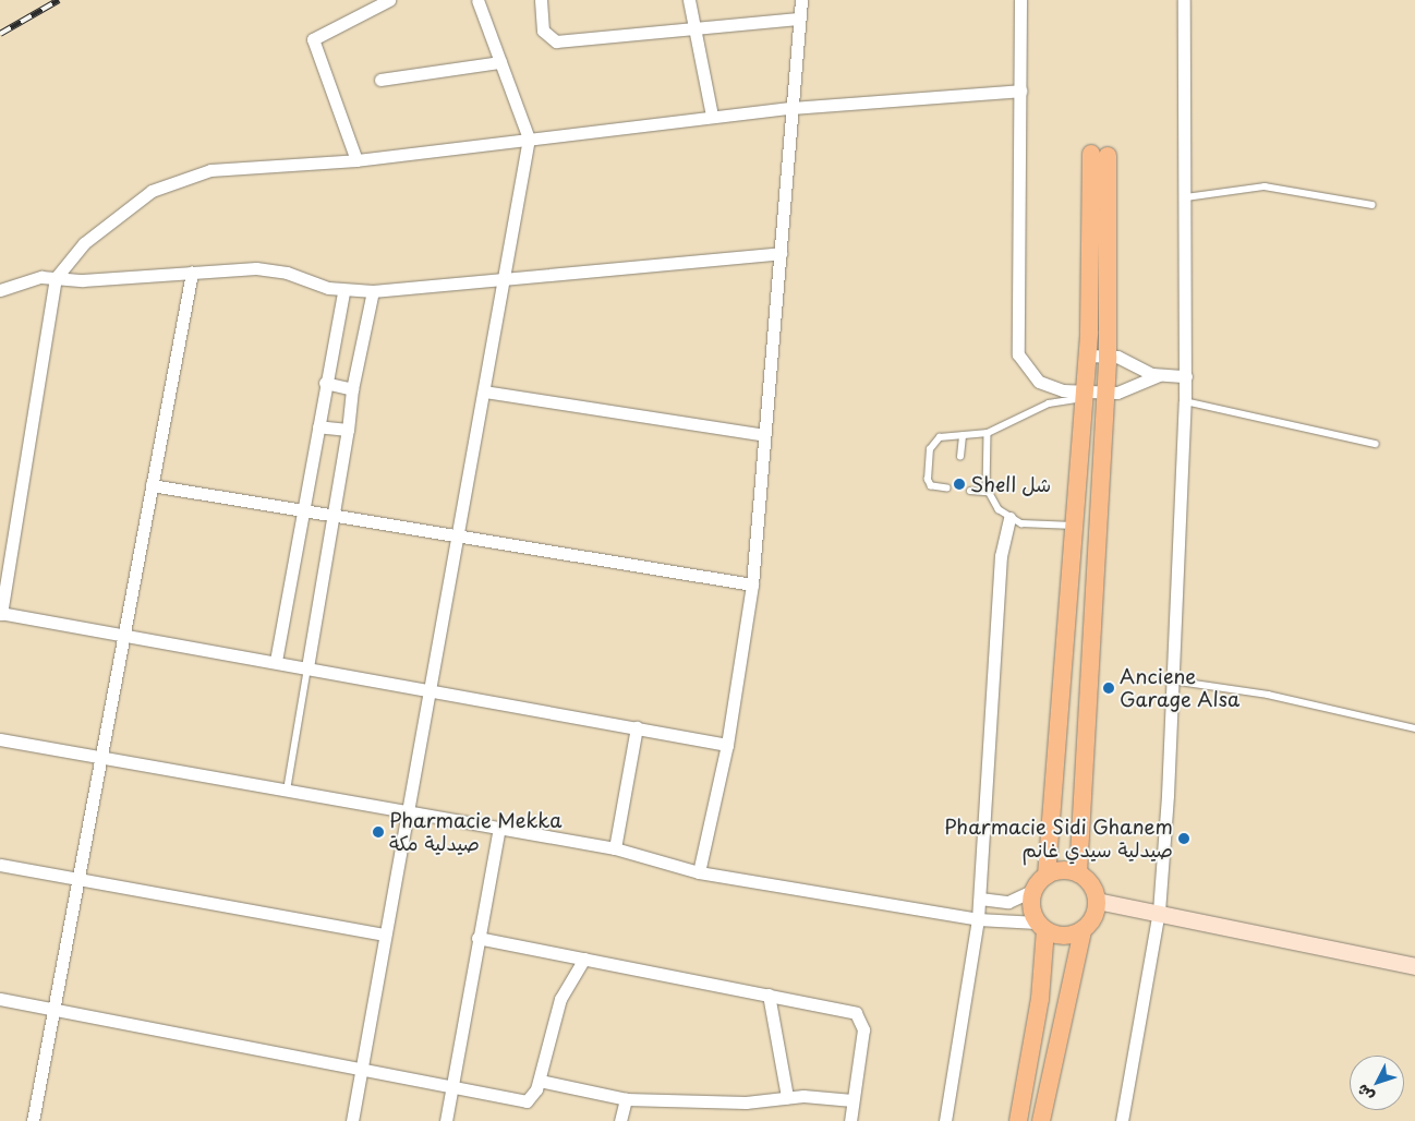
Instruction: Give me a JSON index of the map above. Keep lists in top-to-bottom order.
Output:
{
  "places": [
    "Shell شل",
    "Anciene Garage Alsa",
    "Pharmacie Mekka صيدلية مكة",
    "Pharmacie Sidi Ghanem صيدلية سيدي غانم"
  ],
  "north": "bottom left"
}
